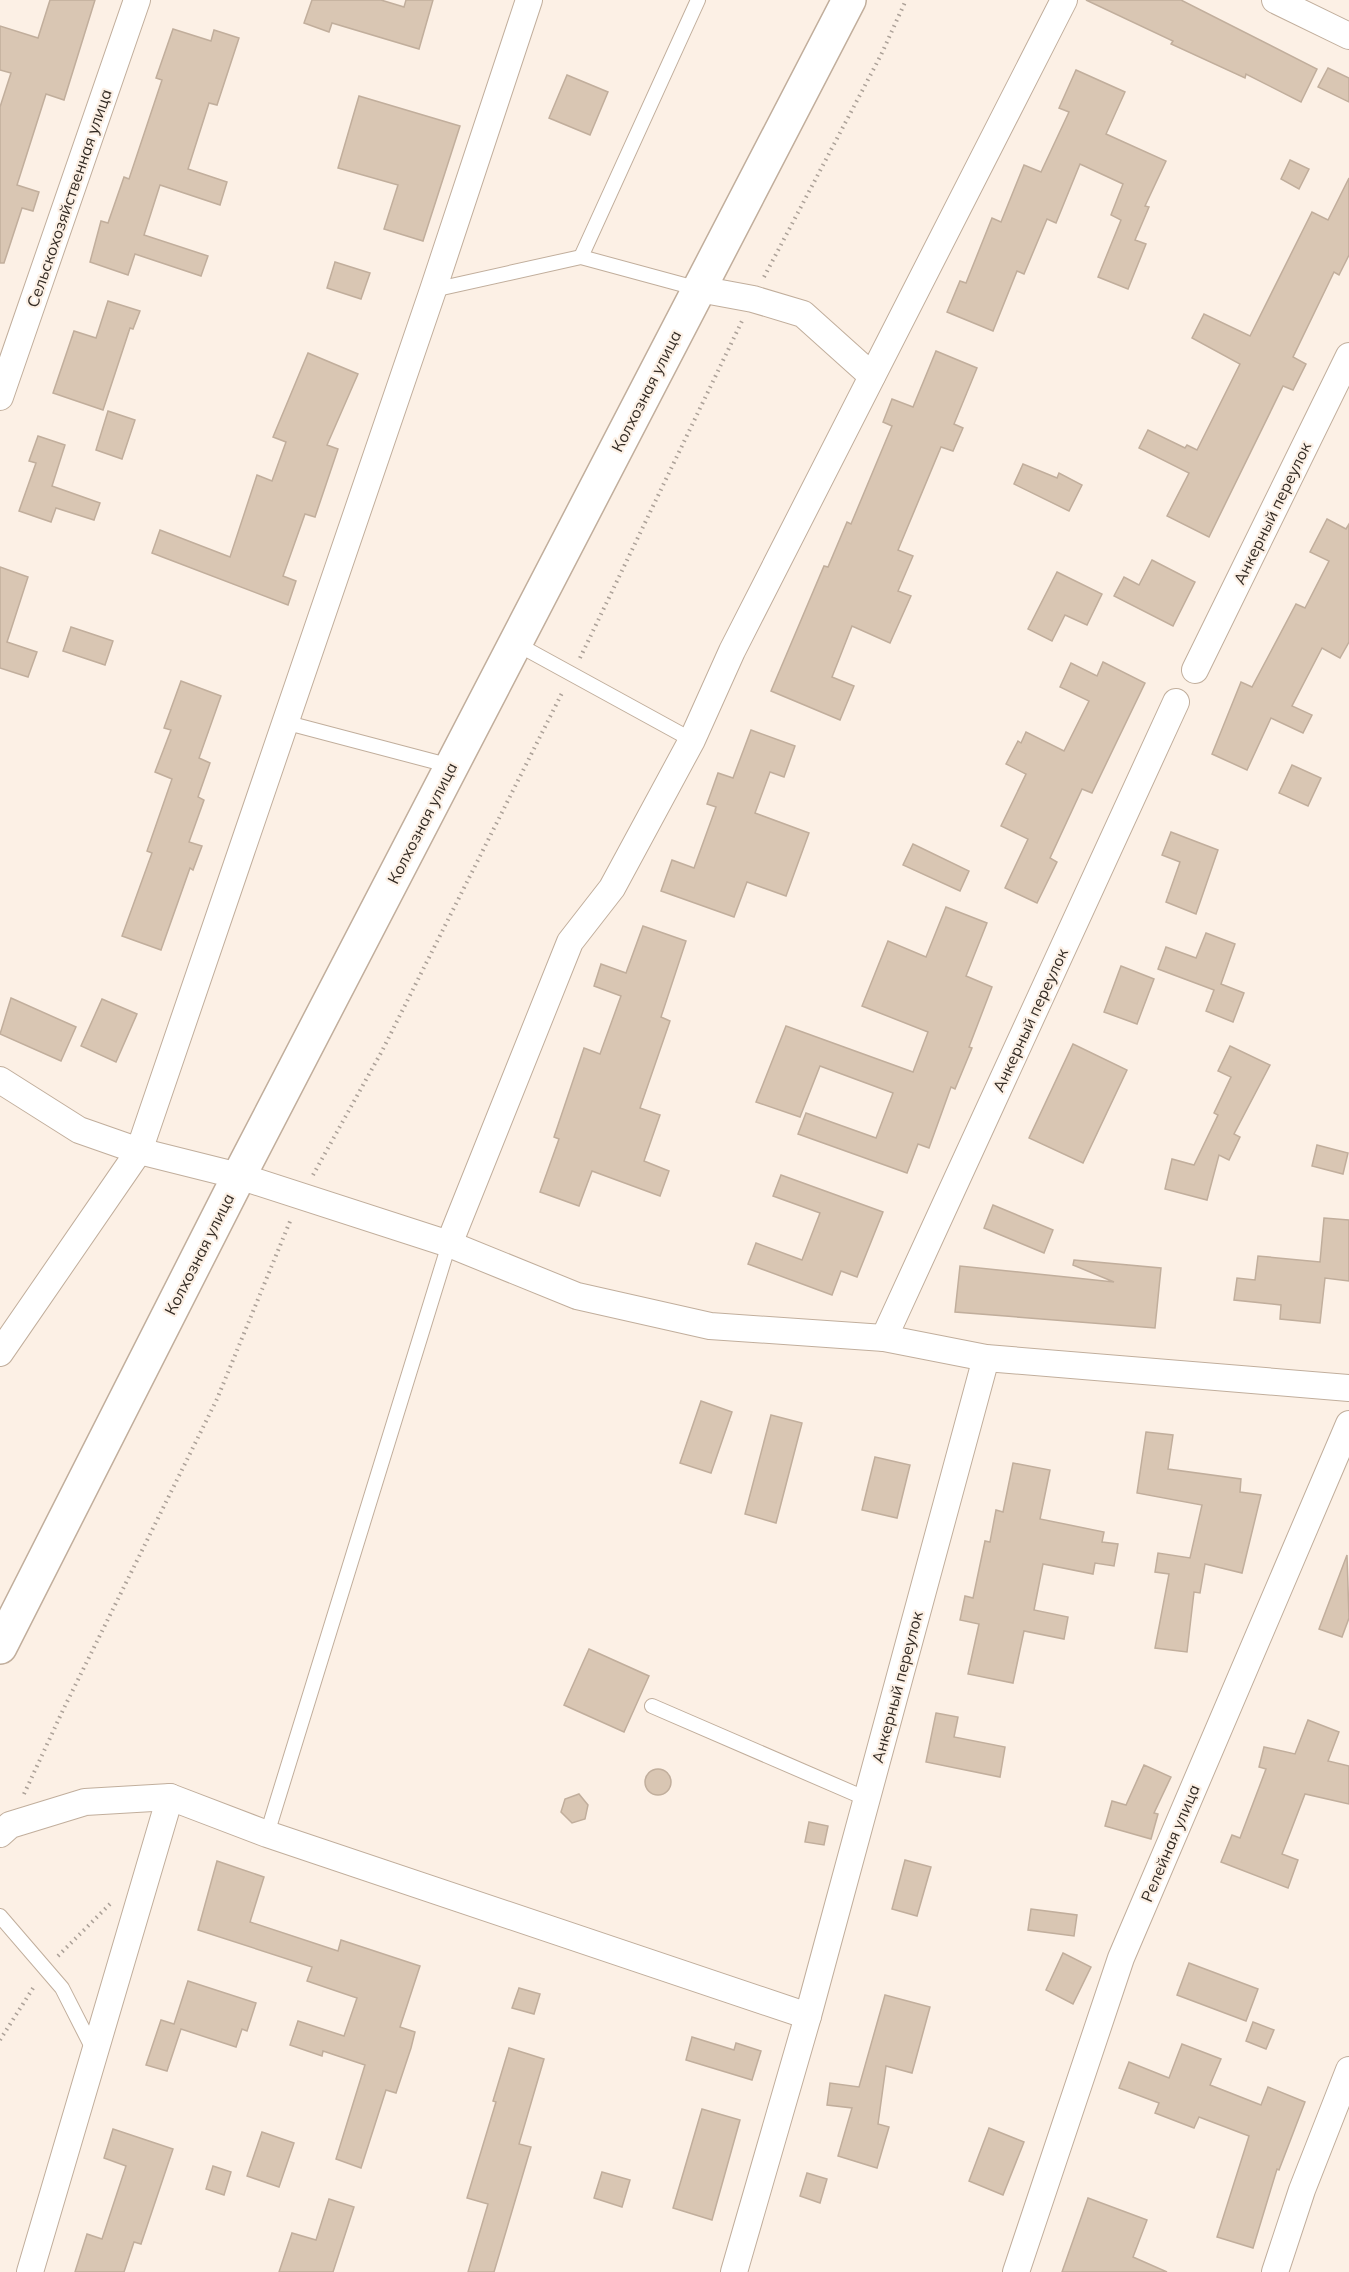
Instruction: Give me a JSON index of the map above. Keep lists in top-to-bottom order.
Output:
{
  "streets": {
    "main road": ["Колхозная улица"],
    "street": ["Сельскохозяйственная улица", "Анкерный переулок", "Релейная улица"]
  }
}
